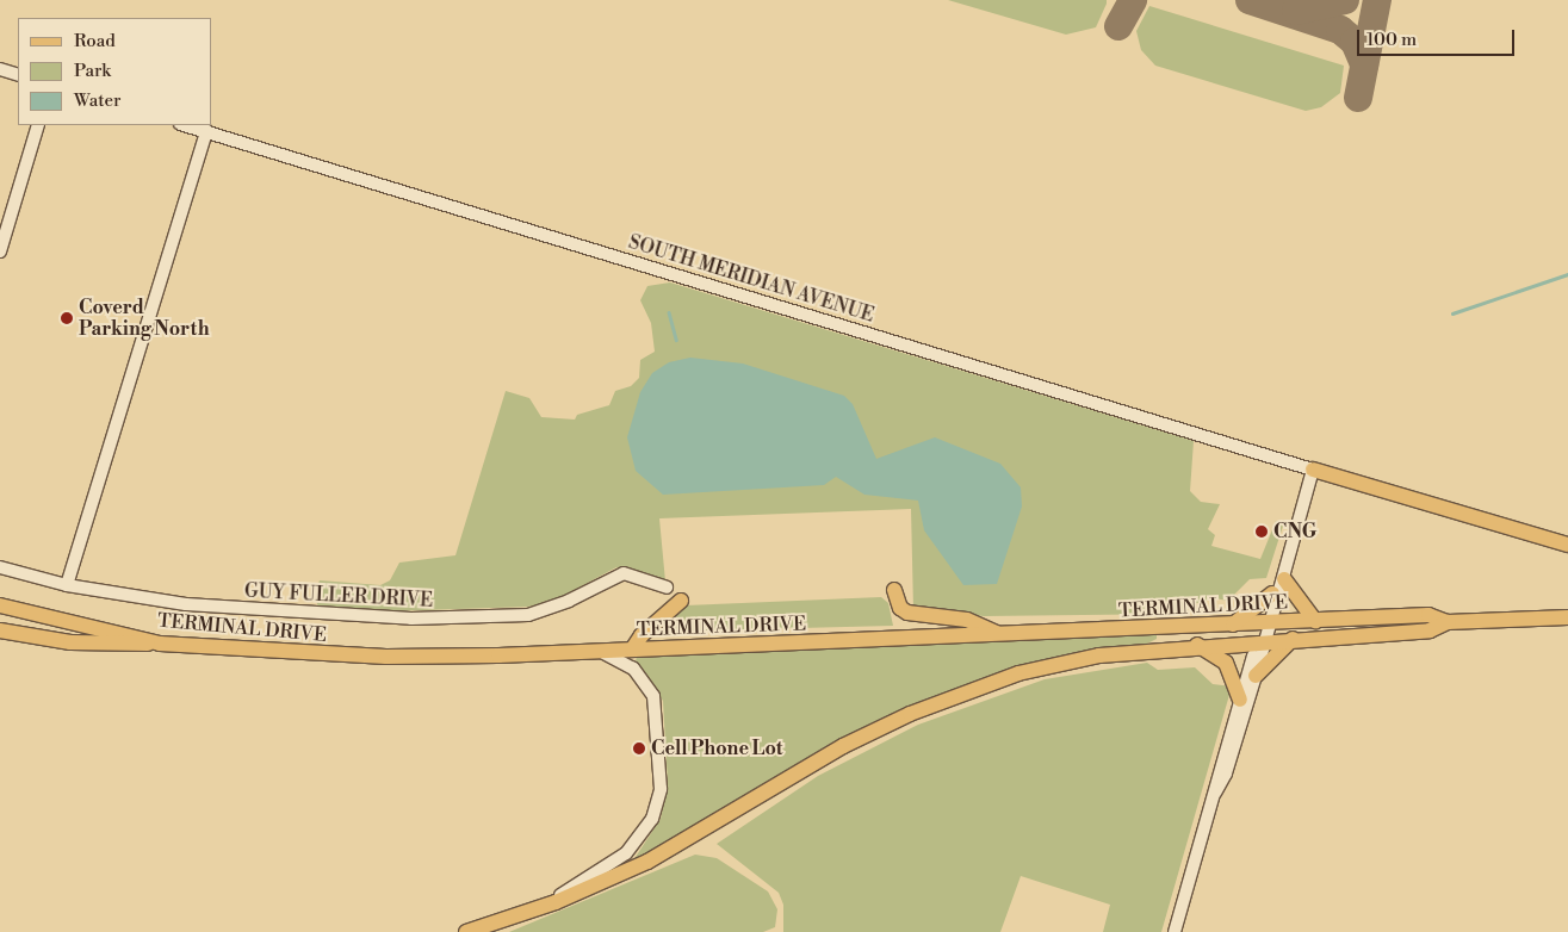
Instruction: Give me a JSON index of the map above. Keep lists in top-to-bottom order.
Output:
{
  "streets": {
    "main road": ["TERMINAL DRIVE"],
    "street": ["SOUTH MERIDIAN AVENUE", "GUY FULLER DRIVE"]
  },
  "places": ["Coverd Parking North", "CNG", "Cell Phone Lot"],
  "legend": ["Road", "Park", "Water"],
  "scale_bar": "100 m"
}
